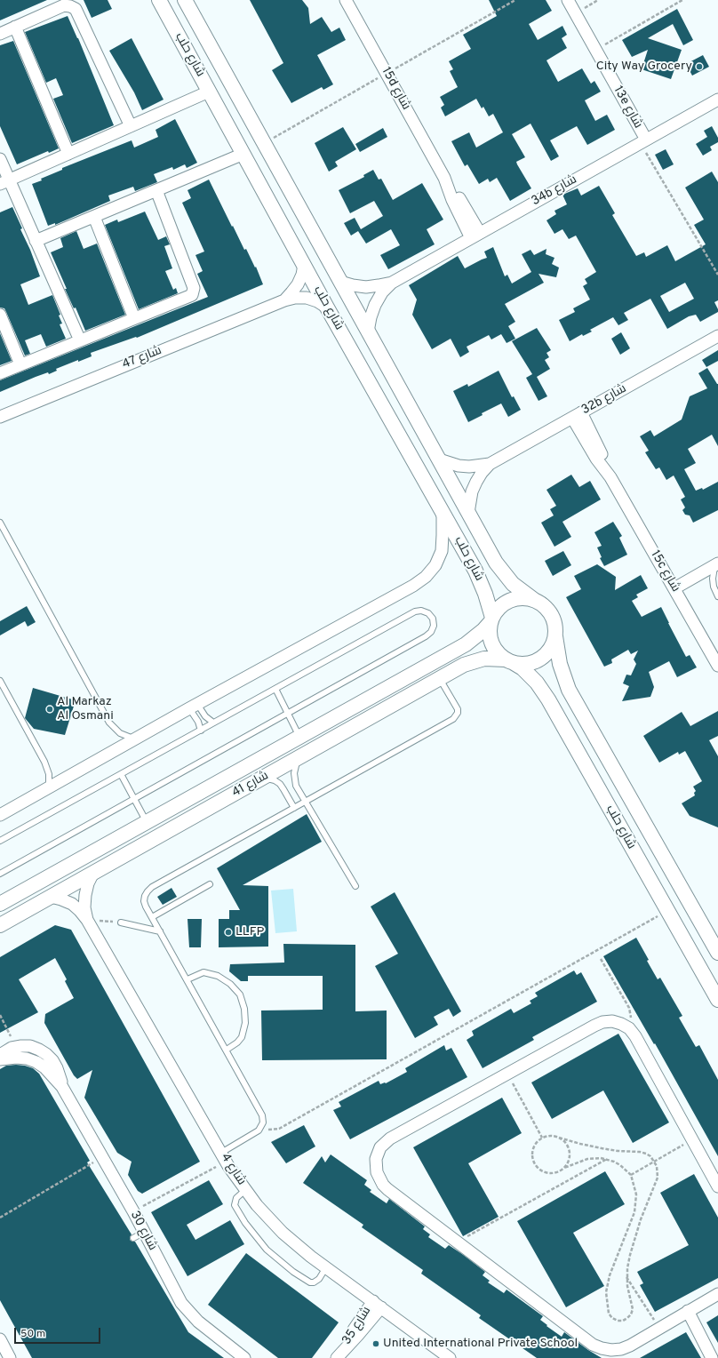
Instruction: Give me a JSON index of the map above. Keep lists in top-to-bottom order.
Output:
{
  "streets": {
    "street": [
      "شارع حلب",
      "15d شارع",
      "13e شارع",
      "34b شارع",
      "شارع 47",
      "32b شارع",
      "15c شارع",
      "شارع 41",
      "شارع 4",
      "شارع 30",
      "شارع 35"
    ]
  },
  "crossings": [
    ["شارع حلب", "34b شارع"],
    ["شارع حلب", "شارع 47"],
    ["شارع حلب", "32b شارع"],
    ["شارع حلب", "شارع 41"],
    ["15d شارع", "34b شارع"],
    ["13e شارع", "34b شارع"],
    ["32b شارع", "15c شارع"],
    ["شارع 41", "شارع 4"],
    ["شارع 4", "شارع 35"]
  ],
  "places": [
    "City Way Grocery",
    "Al Markaz Al Osmani",
    "LLFP",
    "United International Private School"
  ],
  "scale_bar": "50 m"
}
